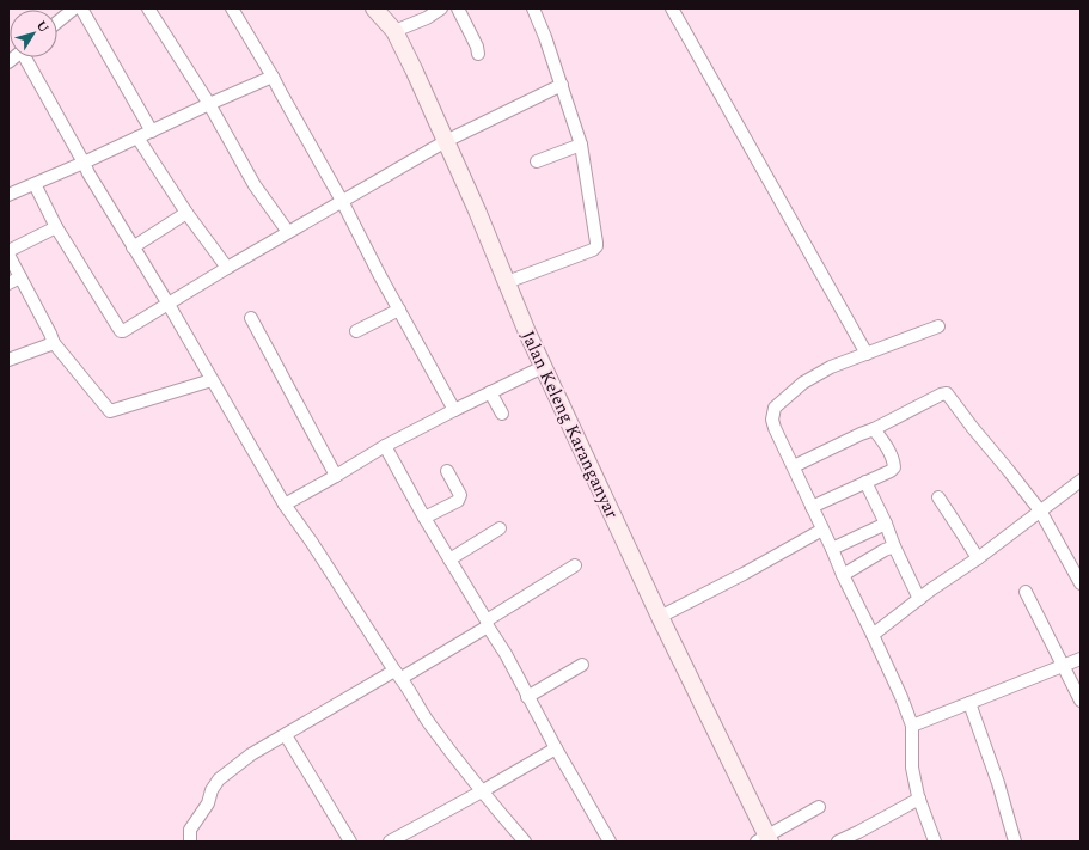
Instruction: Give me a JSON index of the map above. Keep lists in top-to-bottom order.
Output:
{
  "streets": {
    "main road": ["Jalan Keleng Karanganyar"]
  },
  "north": "top right"
}
